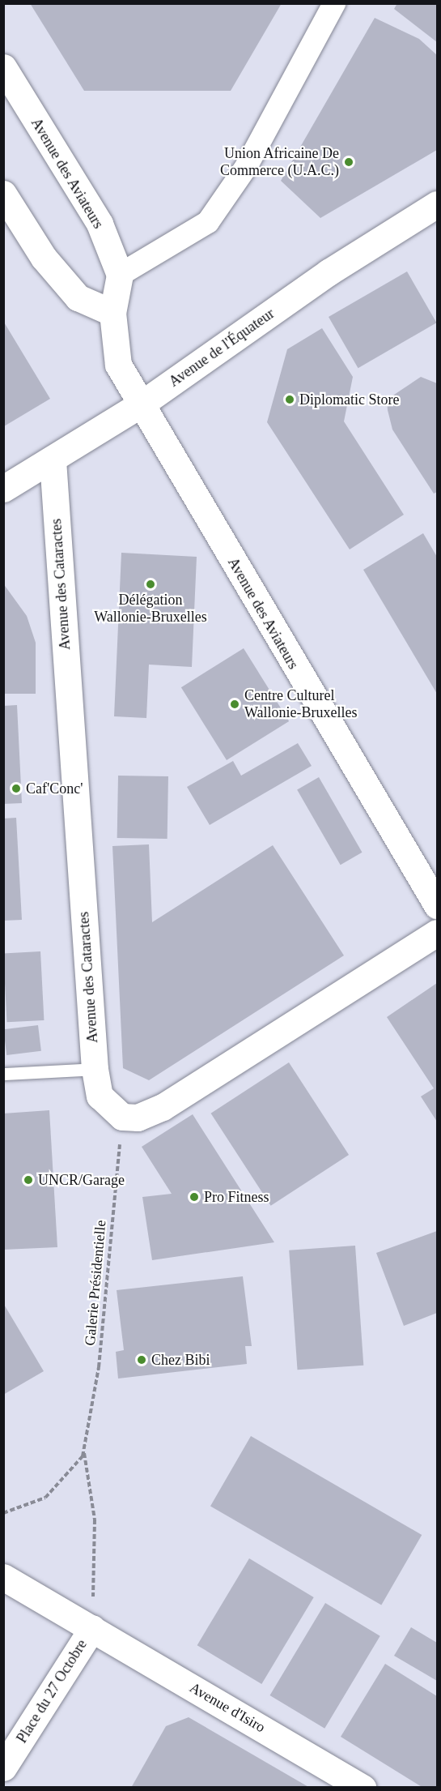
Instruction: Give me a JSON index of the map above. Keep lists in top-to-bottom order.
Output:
{
  "streets": {
    "street": [
      "Avenue des Aviateurs",
      "Avenue de l'Équateur",
      "Avenue des Cataractes",
      "Place du 27 Octobre",
      "Avenue d'Isiro"
    ],
    "path": ["Galerie Présidentielle"]
  },
  "crossings": [
    ["Avenue des Aviateurs", "Avenue de l'Équateur"],
    ["Avenue de l'Équateur", "Avenue des Cataractes"],
    ["Avenue des Cataractes", "Galerie Présidentielle"],
    ["Galerie Présidentielle", "Place du 27 Octobre"],
    ["Galerie Présidentielle", "Avenue d'Isiro"],
    ["Place du 27 Octobre", "Avenue d'Isiro"]
  ],
  "places": [
    "Union Africaine De Commerce (U.A.C.)",
    "Diplomatic Store",
    "Délégation Wallonie-Bruxelles",
    "Centre Culturel Wallonie-Bruxelles",
    "Caf'Conc'",
    "UNCR/Garage",
    "Pro Fitness",
    "Chez Bibi"
  ]
}
